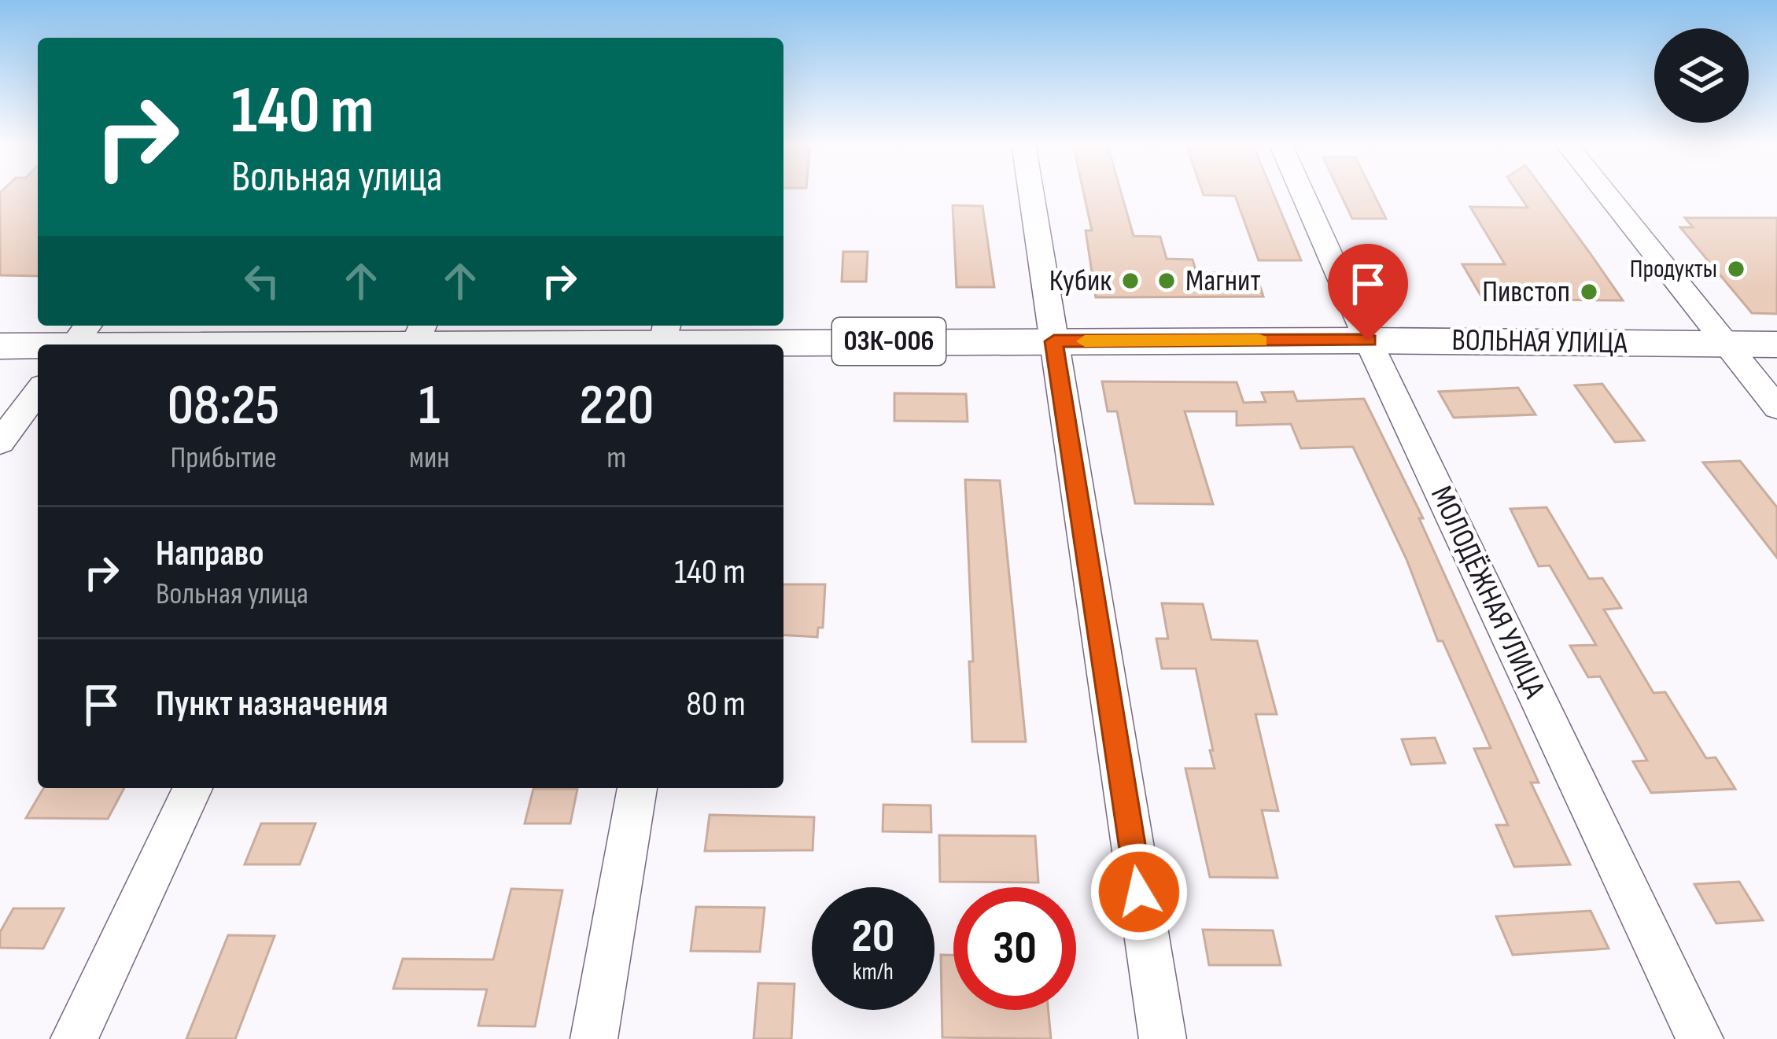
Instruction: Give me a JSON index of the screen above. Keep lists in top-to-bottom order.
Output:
{
  "streets": {
    "main road": ["03К-006", "ВОЛЬНАЯ УЛИЦА"],
    "street": ["МОЛОДЁЖНАЯ УЛИЦА"]
  },
  "crossings": [
    ["ВОЛЬНАЯ УЛИЦА", "МОЛОДЁЖНАЯ УЛИЦА"]
  ],
  "places": [
    "Продукты",
    "Кубик",
    "Магнит",
    "Пивстоп"
  ],
  "page": {
    "turn": ["140 m", "Вольная улица"],
    "eta": [
      "08:25",
      "Прибытие",
      "1",
      "мин",
      "220",
      "m"
    ],
    "list": [
      {
        "name": "Направо",
        "note": "Вольная улица",
        "value": "140 m"
      },
      {
        "name": "Пункт назначения",
        "value": "80 m"
      }
    ],
    "speed": "20 km/h",
    "limit": "30"
  }
}
